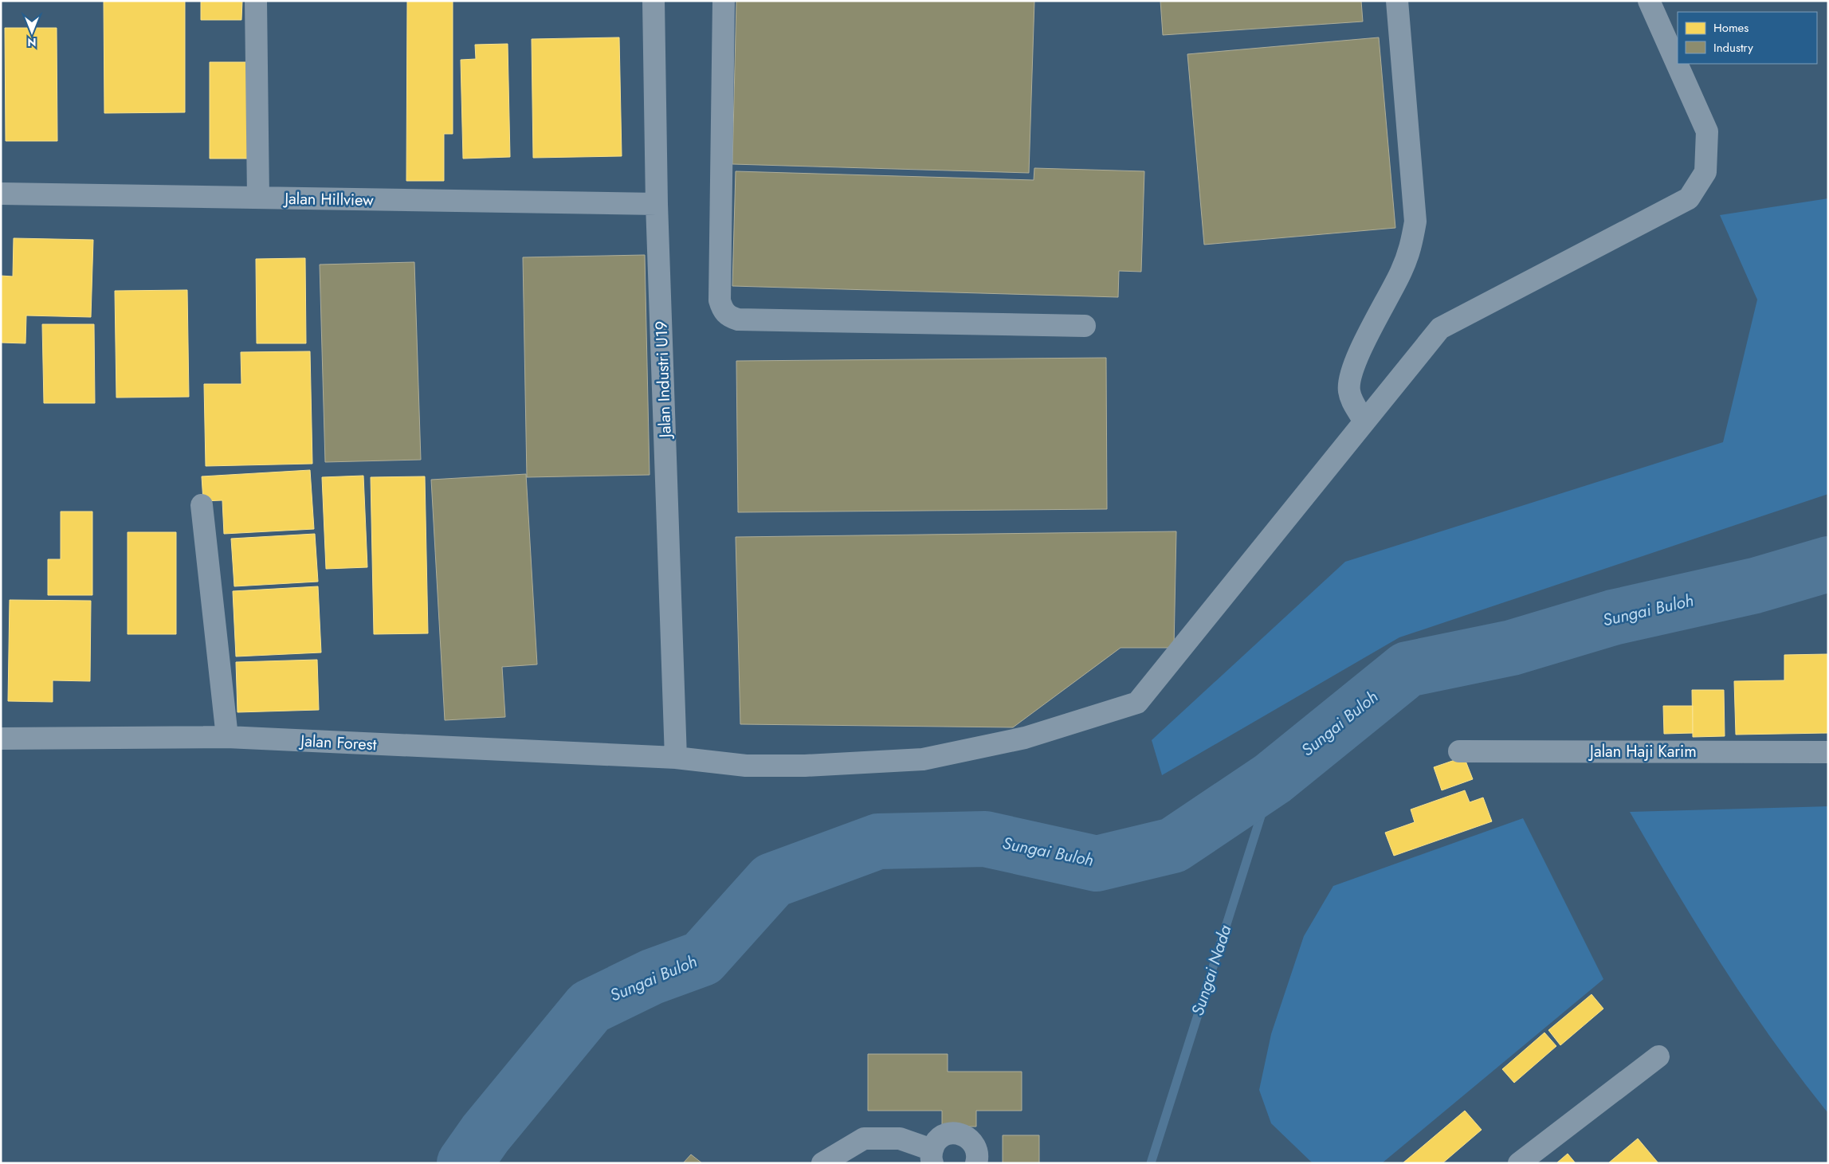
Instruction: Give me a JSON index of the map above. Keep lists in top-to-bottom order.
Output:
{
  "streets": {
    "street": [
      "Jalan Hillview",
      "Jalan Industri U19",
      "Jalan Forest",
      "Jalan Haji Karim"
    ]
  },
  "crossings": [
    ["Jalan Hillview", "Jalan Industri U19"],
    ["Jalan Industri U19", "Jalan Forest"]
  ],
  "water": ["Sungai Buloh", "Sungai Nada"],
  "legend": ["Homes", "Industry"],
  "north": "bottom"
}
